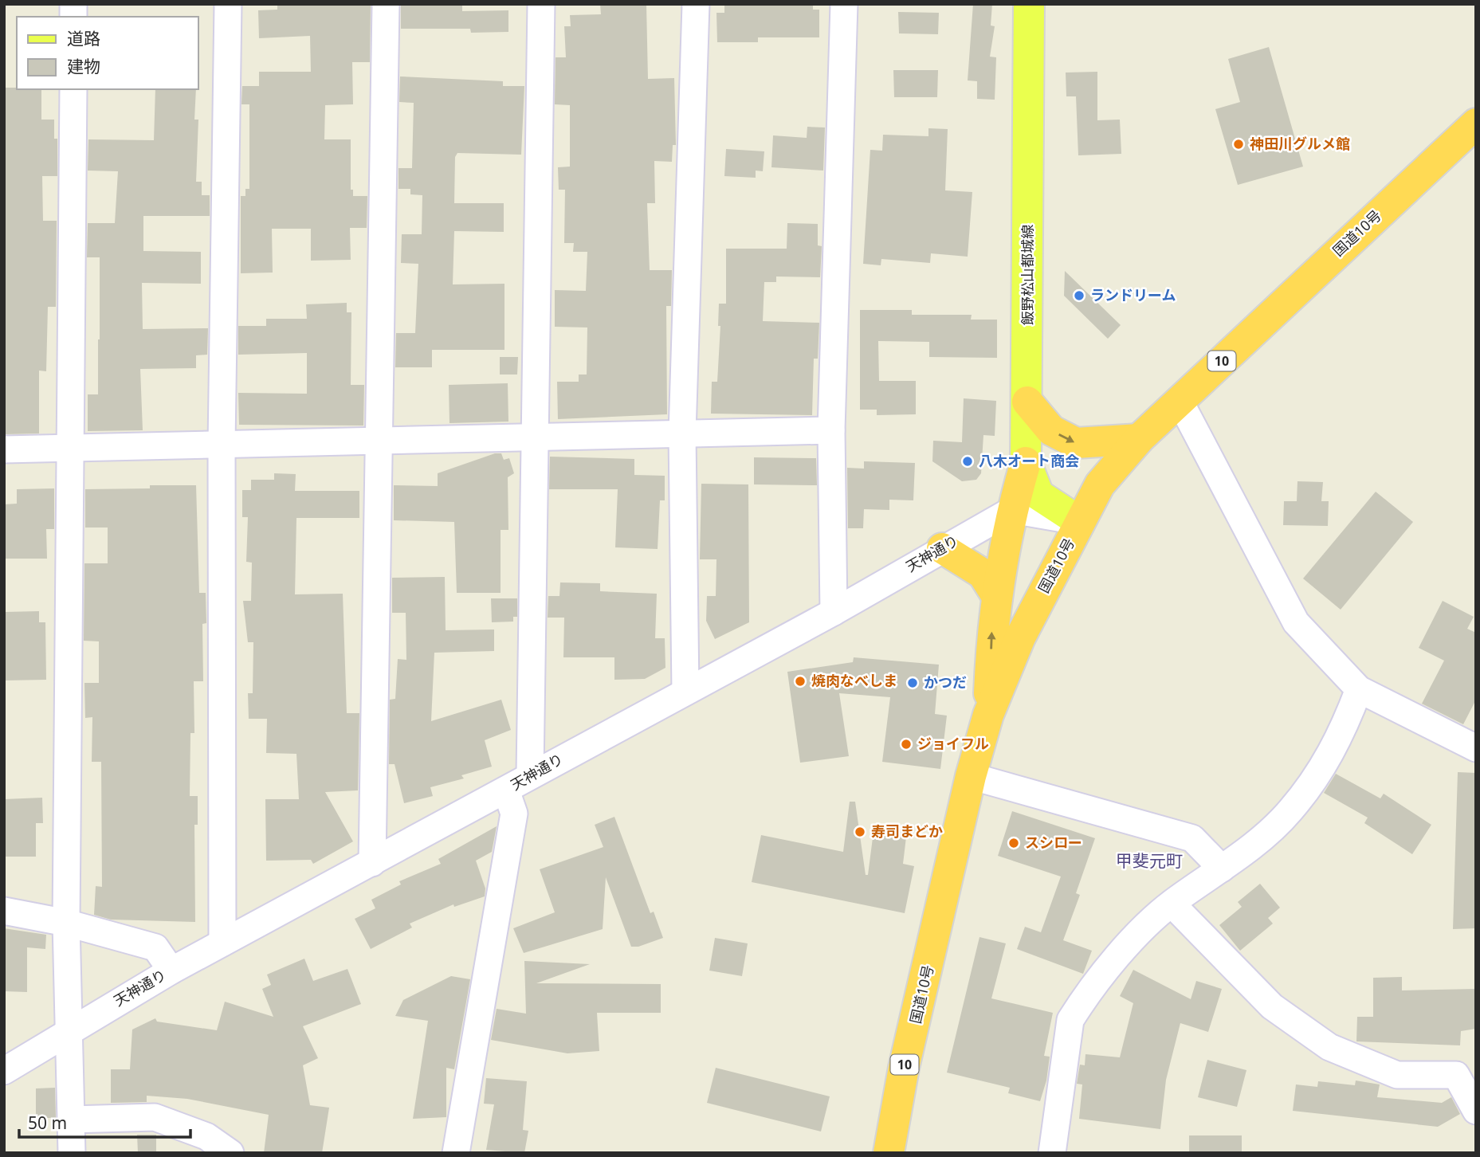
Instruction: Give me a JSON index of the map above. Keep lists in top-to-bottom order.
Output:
{
  "streets": {
    "highway": ["国道10号", "10"],
    "main road": ["飯野松山都城線"],
    "street": ["天神通り"]
  },
  "crossings": [
    ["国道10号", "飯野松山都城線"]
  ],
  "districts": ["甲斐元町"],
  "places": [
    "神田川グルメ館",
    "ランドリーム",
    "八木オート商会",
    "焼肉なべしま",
    "かつだ",
    "ジョイフル",
    "寿司まどか",
    "スシロー"
  ],
  "legend": ["道路", "建物"],
  "scale_bar": "50 m"
}
